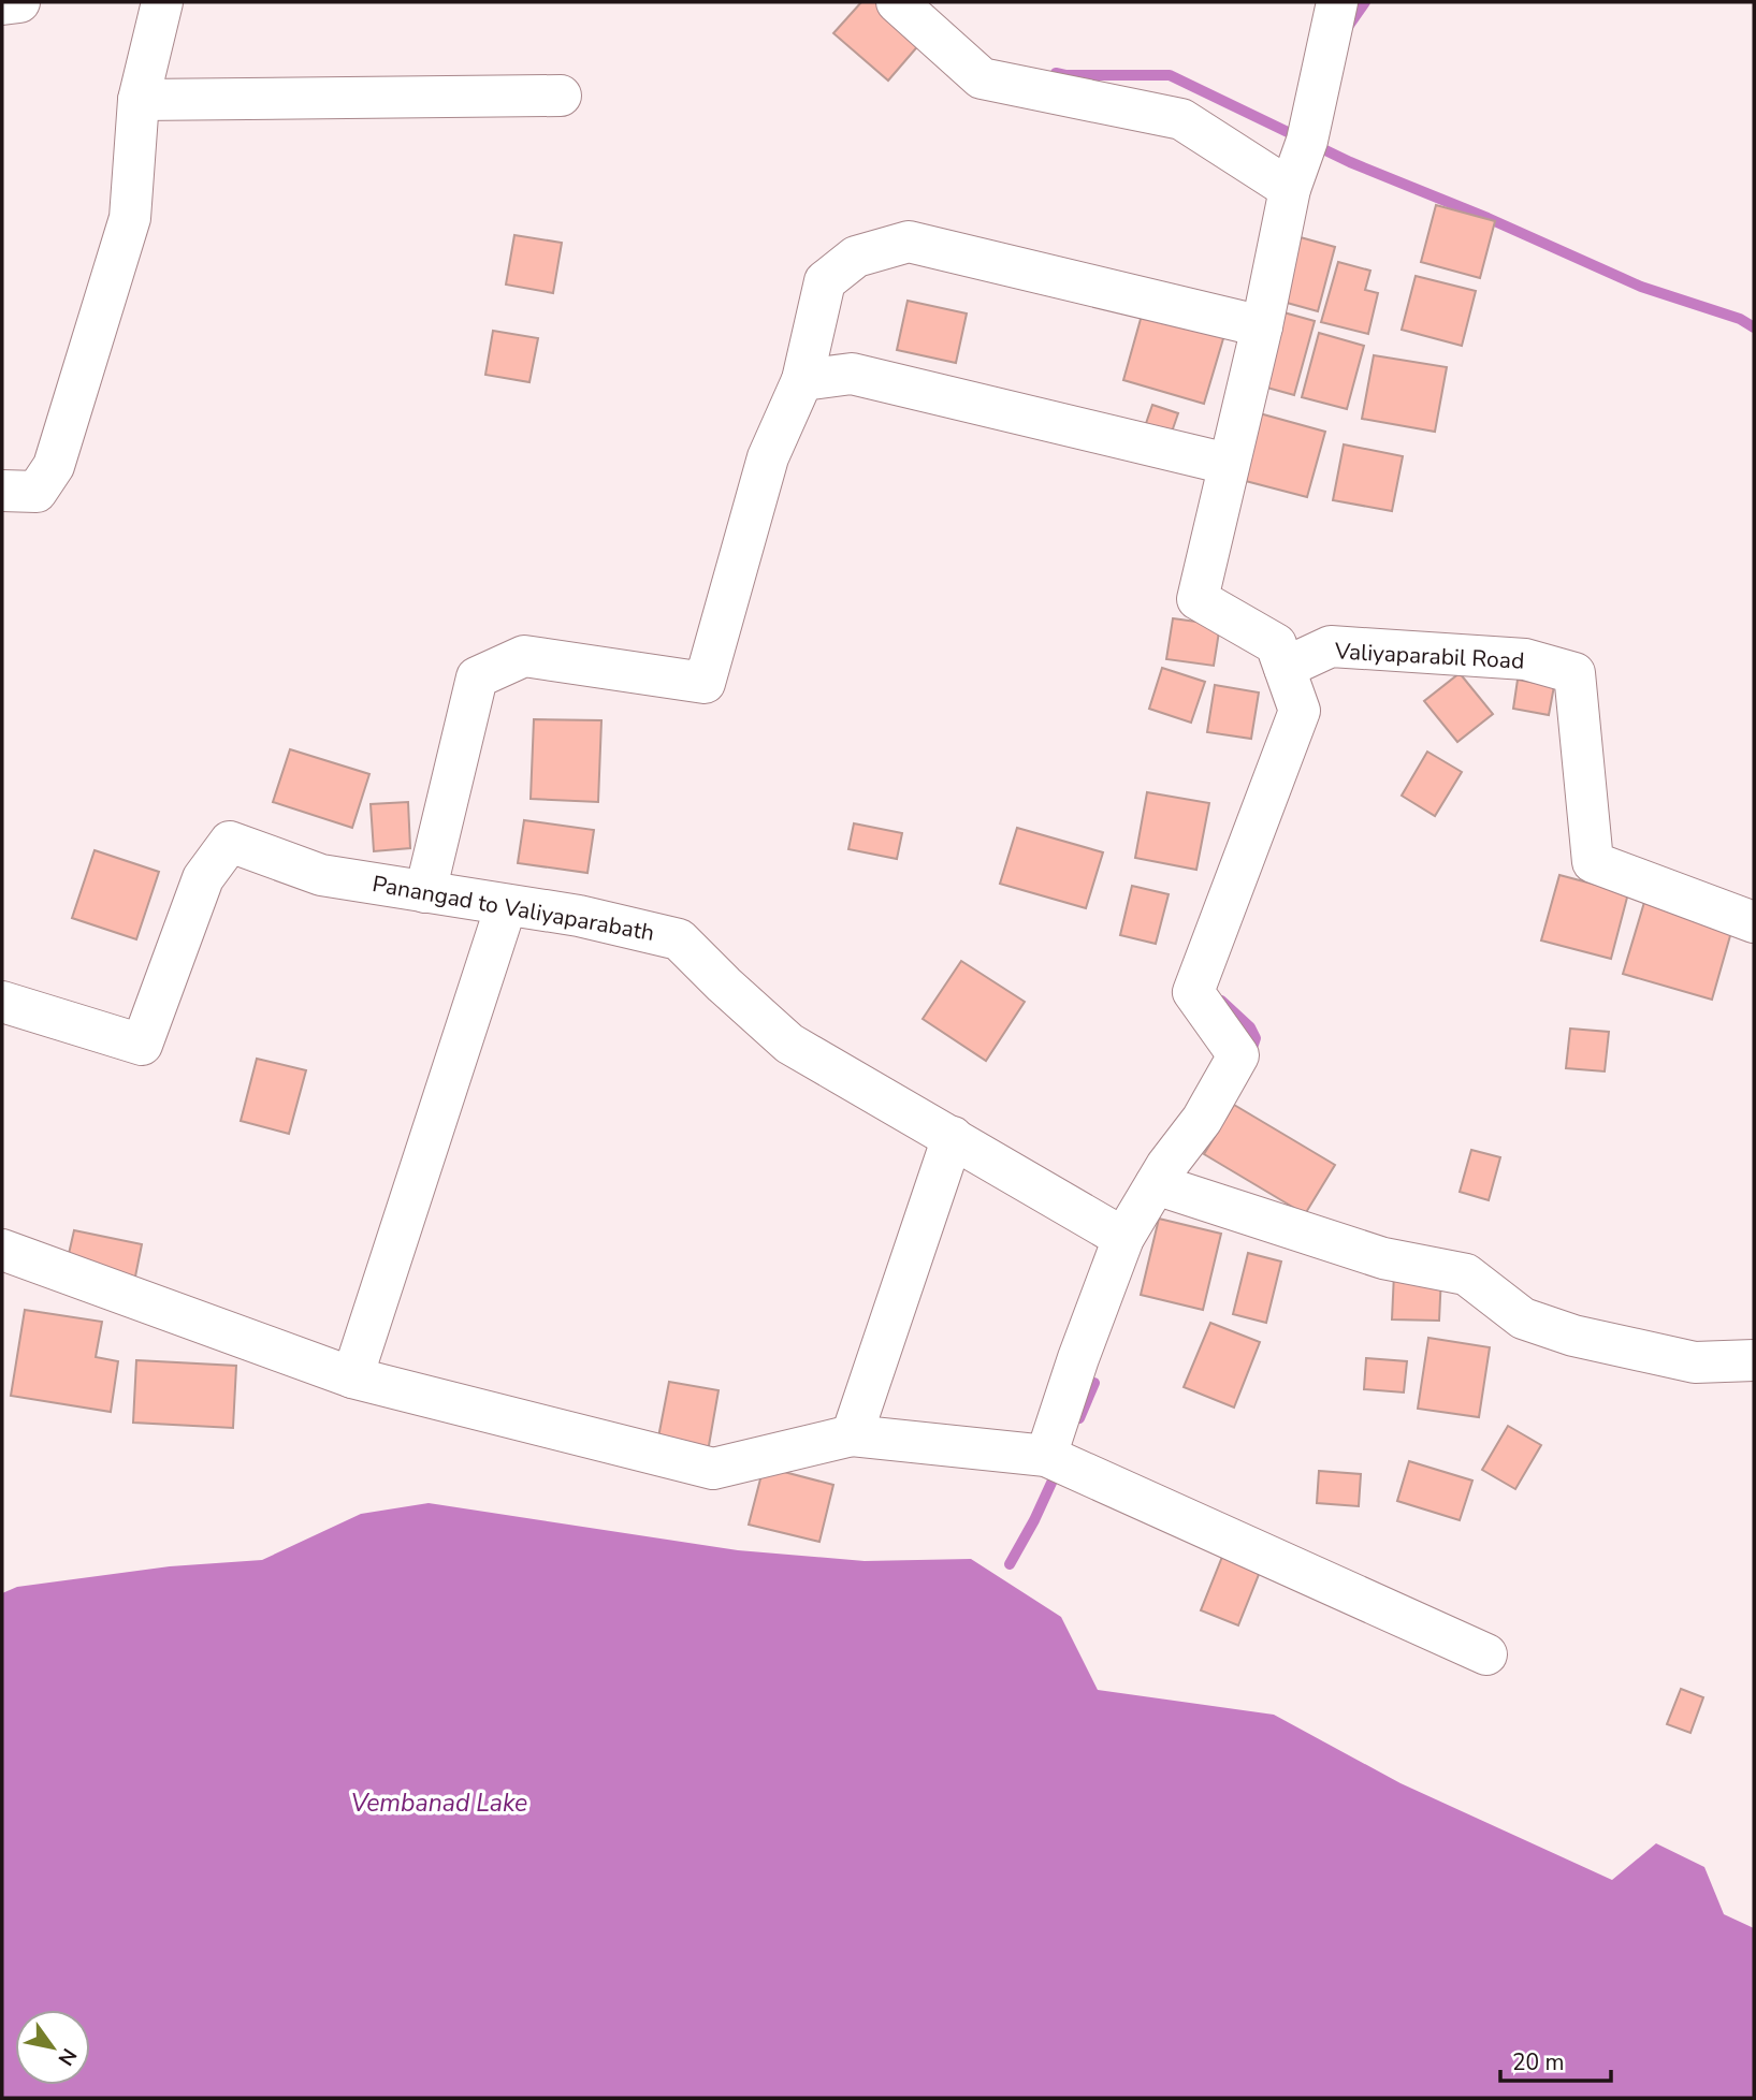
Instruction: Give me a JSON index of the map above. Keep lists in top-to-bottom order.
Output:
{
  "streets": {
    "street": ["Valiyaparabil Road", "Panangad to Valiyaparabath"]
  },
  "water": ["Vembanad Lake"],
  "scale_bar": "20 m",
  "north": "bottom right"
}
